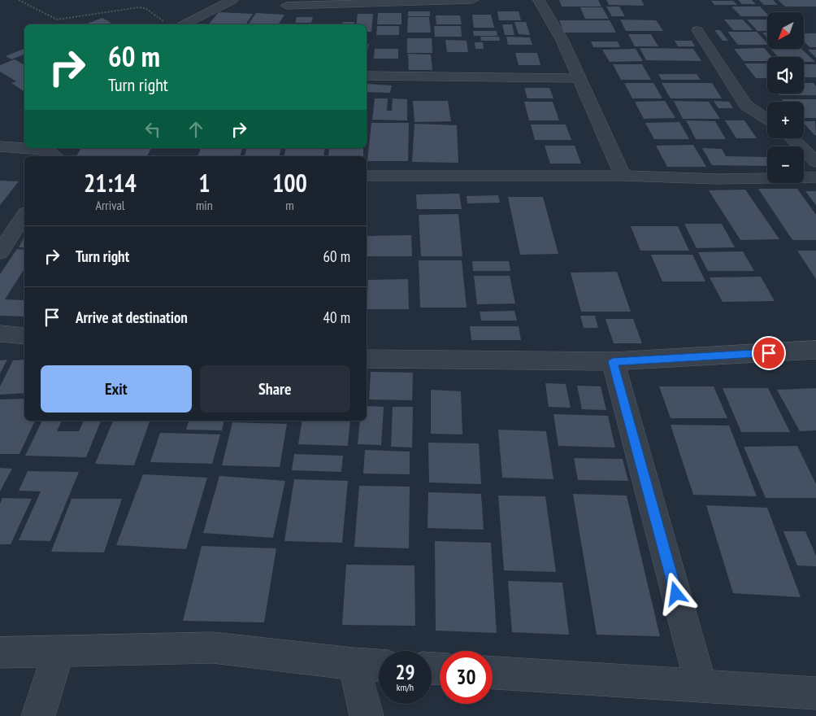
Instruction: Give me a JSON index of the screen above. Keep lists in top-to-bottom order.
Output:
{
  "north": "bottom left",
  "page": {
    "map_buttons": ["+", "−"],
    "turn": ["60 m", "Turn right"],
    "eta": [
      "21:14",
      "Arrival",
      "1",
      "min",
      "100",
      "m"
    ],
    "list": [
      {
        "name": "Turn right",
        "value": "60 m"
      },
      {
        "name": "Arrive at destination",
        "value": "40 m"
      }
    ],
    "buttons": ["Exit", "Share"],
    "speed": "29 km/h",
    "limit": "30"
  }
}
